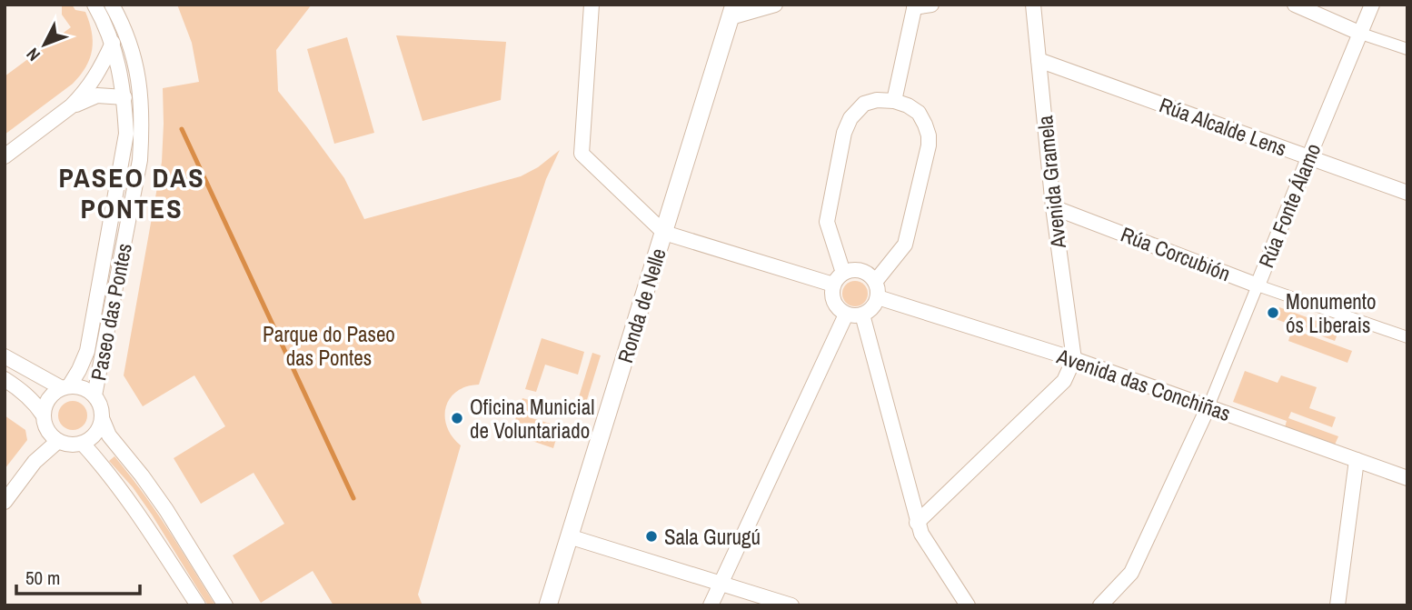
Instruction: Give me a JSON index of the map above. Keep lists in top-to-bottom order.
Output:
{
  "streets": {
    "street": [
      "Rúa Alcalde Lens",
      "Avenida Gramela",
      "Rúa Fonte Álamo",
      "Rúa Corcubión",
      "Ronda de Nelle",
      "Paseo das Pontes",
      "Avenida das Conchiñas"
    ]
  },
  "crossings": [
    ["Rúa Alcalde Lens", "Avenida Gramela"],
    ["Rúa Alcalde Lens", "Rúa Fonte Álamo"],
    ["Avenida Gramela", "Rúa Corcubión"],
    ["Avenida Gramela", "Avenida das Conchiñas"],
    ["Rúa Fonte Álamo", "Rúa Corcubión"],
    ["Rúa Fonte Álamo", "Avenida das Conchiñas"]
  ],
  "districts": ["PASEO DAS PONTES"],
  "parks": ["Parque do Paseo das Pontes"],
  "places": ["Monumento ós Liberais", "Oficina Municial de Voluntariado", "Sala Gurugú"],
  "scale_bar": "50 m",
  "north": "bottom left"
}
